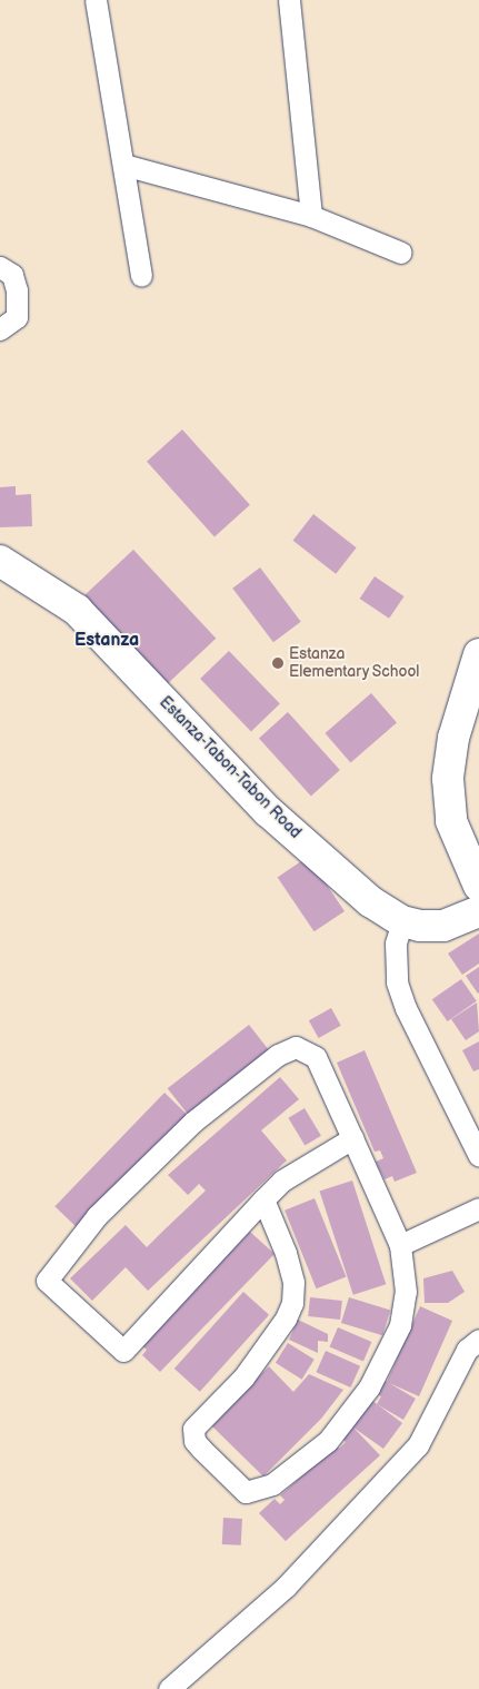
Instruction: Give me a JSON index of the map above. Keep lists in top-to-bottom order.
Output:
{
  "streets": {
    "main road": ["Estanza-Tabon-Tabon Road"]
  },
  "districts": ["Estanza"],
  "places": ["Estanza Elementary School"]
}
